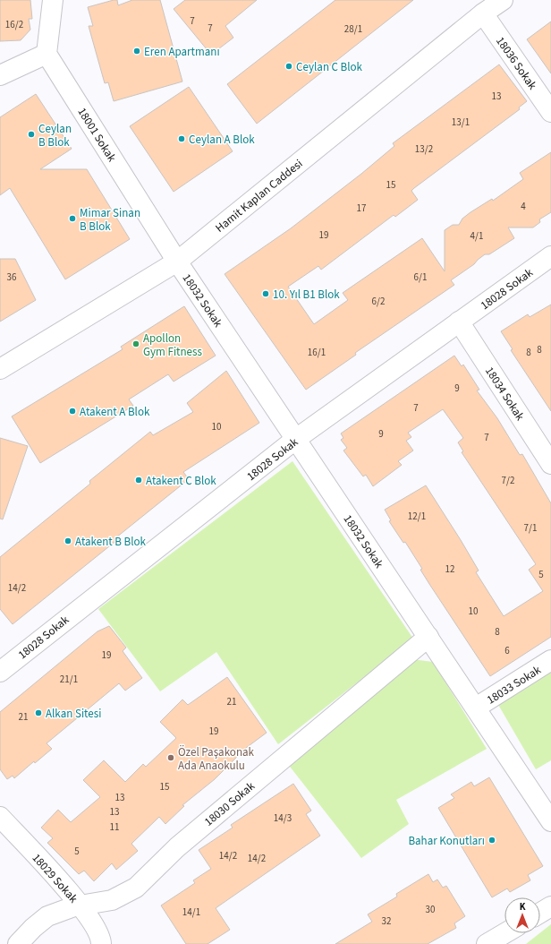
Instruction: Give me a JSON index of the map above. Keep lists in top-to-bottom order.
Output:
{
  "streets": {
    "street": [
      "18036 Sokak",
      "18001 Sokak",
      "Hamit Kaplan Caddesi",
      "18028 Sokak",
      "18032 Sokak",
      "18034 Sokak",
      "18033 Sokak",
      "18030 Sokak",
      "18029 Sokak"
    ]
  },
  "crossings": [
    ["18036 Sokak", "Hamit Kaplan Caddesi"],
    ["18001 Sokak", "Hamit Kaplan Caddesi"],
    ["18001 Sokak", "18032 Sokak"],
    ["Hamit Kaplan Caddesi", "18032 Sokak"],
    ["18028 Sokak", "18032 Sokak"],
    ["18028 Sokak", "18034 Sokak"],
    ["18032 Sokak", "18033 Sokak"],
    ["18032 Sokak", "18030 Sokak"],
    ["18030 Sokak", "18029 Sokak"]
  ],
  "places": [
    "Eren Apartmanı",
    "Ceylan C Blok",
    "Ceylan B Blok",
    "Ceylan A Blok",
    "Mimar Sinan B Blok",
    "10. Yıl B1 Blok",
    "Apollon Gym Fitness",
    "Atakent A Blok",
    "Atakent C Blok",
    "Atakent B Blok",
    "Alkan Sitesi",
    "Özel Paşakonak Ada Anaokulu",
    "Bahar Konutları"
  ],
  "house_numbers": [
    "7",
    "16/2",
    "7",
    "28/1",
    "13",
    "13/1",
    "13/2",
    "15",
    "4",
    "17",
    "19",
    "4/1",
    "36",
    "6/1",
    "6/2",
    "8",
    "16/1",
    "8",
    "9",
    "7",
    "10",
    "9",
    "7",
    "7/2",
    "12/1",
    "7/1",
    "12",
    "5",
    "14/2",
    "10",
    "8",
    "6",
    "19",
    "21/1",
    "21",
    "21",
    "19",
    "15",
    "13",
    "13",
    "14/3",
    "11",
    "5",
    "14/2",
    "14/2",
    "30",
    "14/1",
    "32"
  ],
  "north": "top"
}
